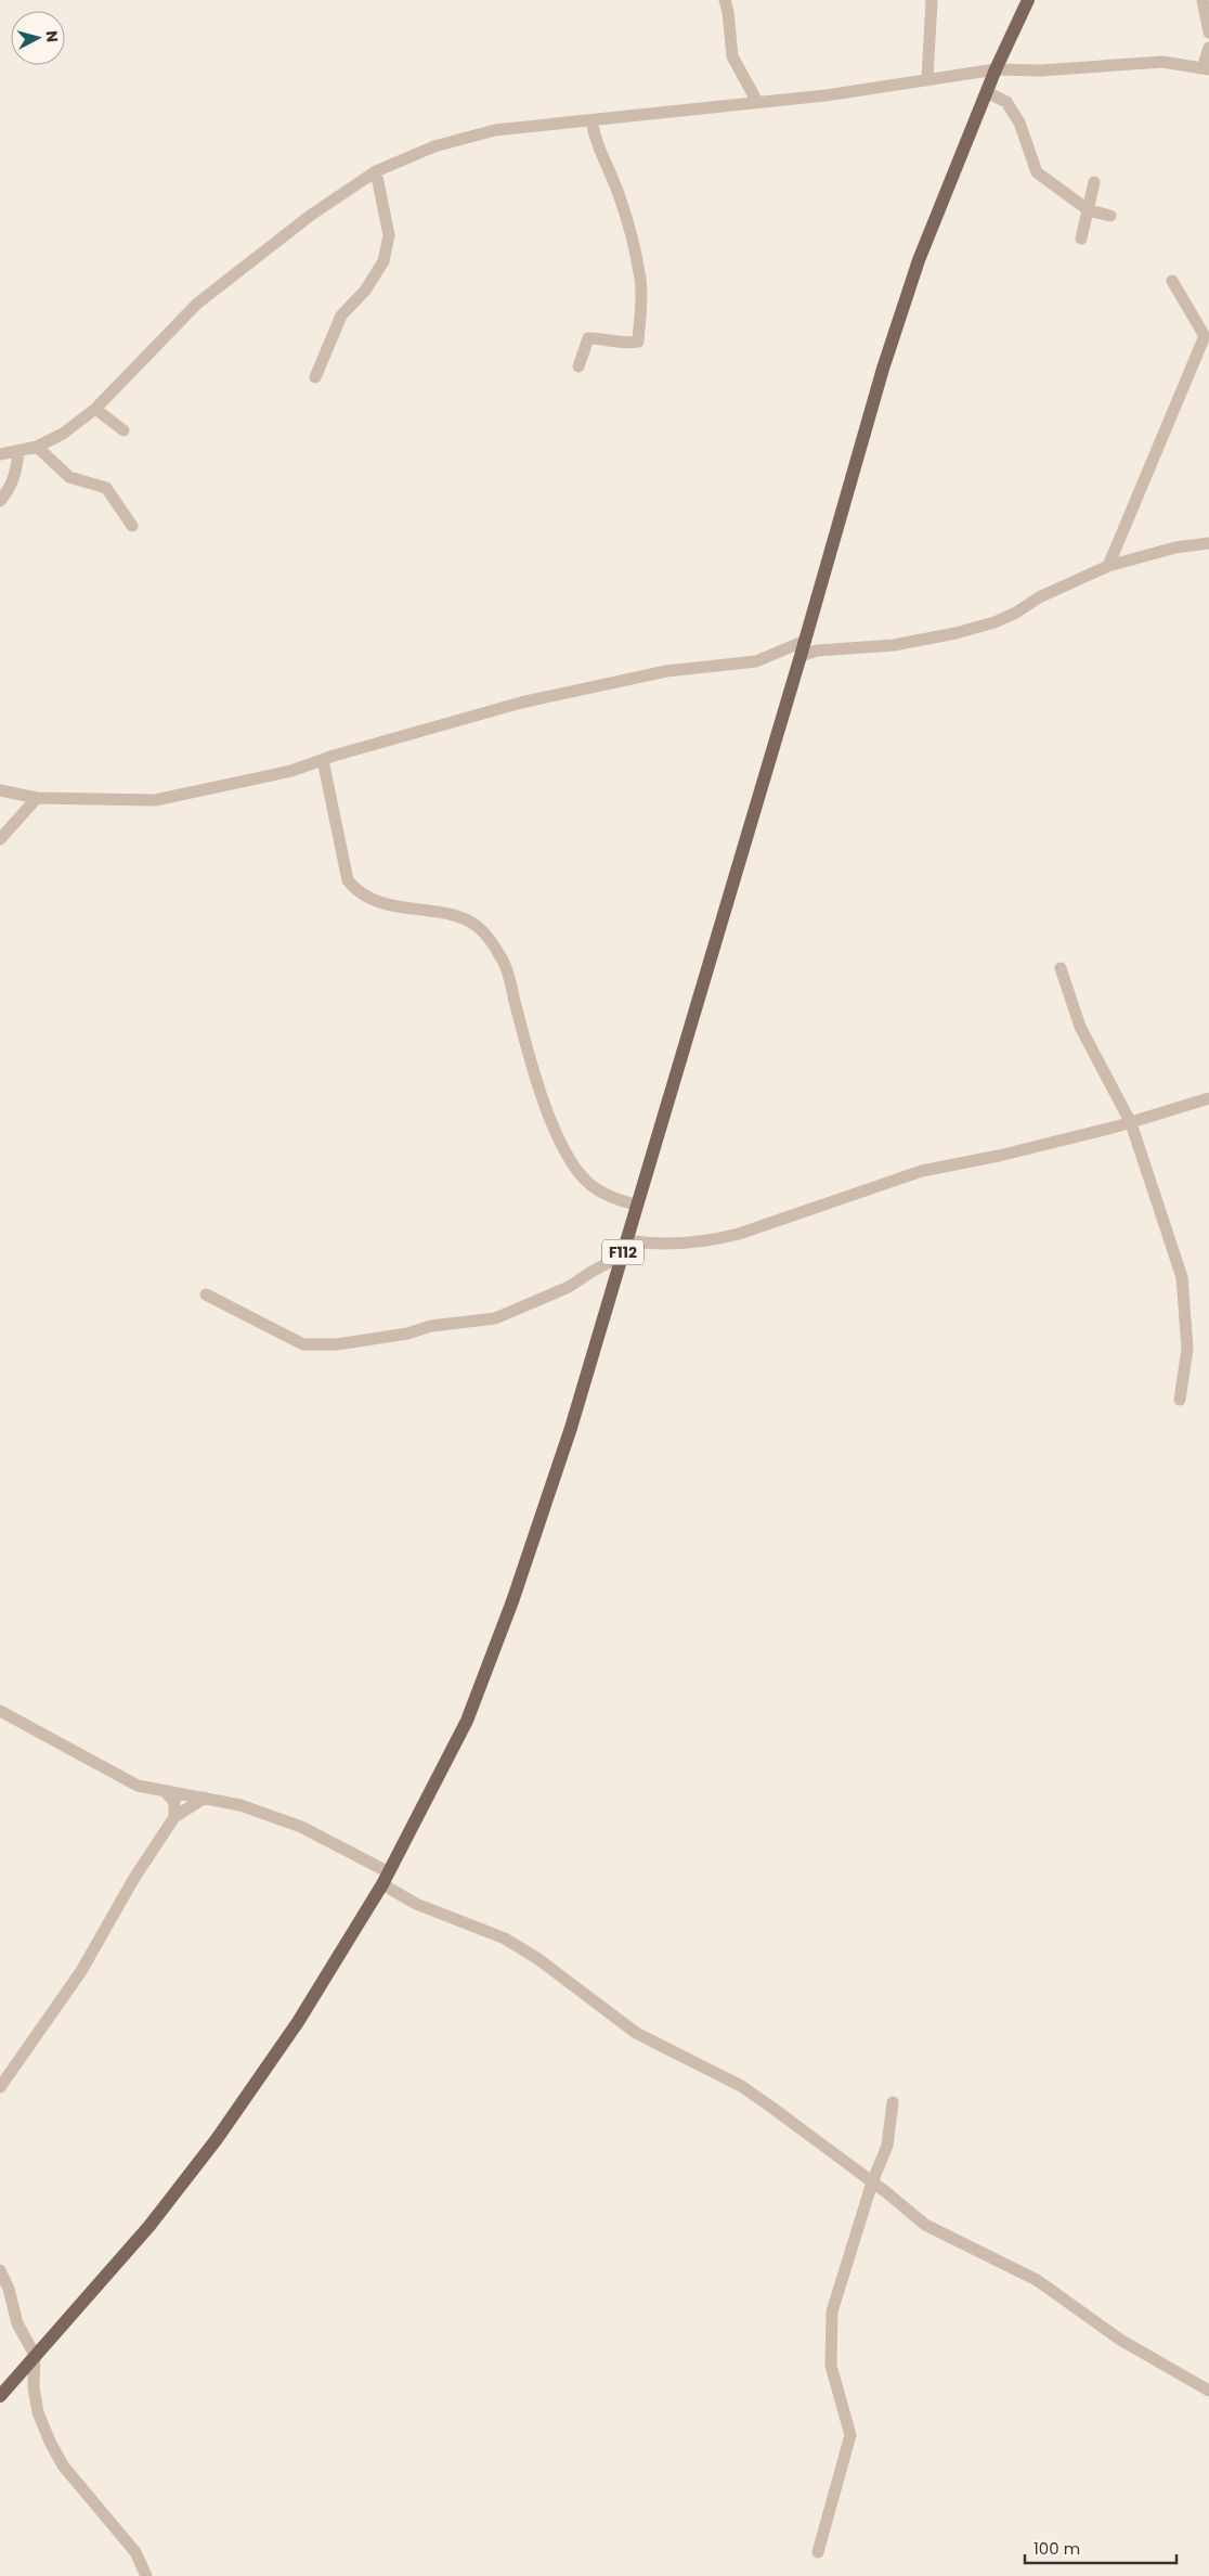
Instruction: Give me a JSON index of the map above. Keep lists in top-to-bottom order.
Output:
{
  "streets": {
    "main road": ["F112"]
  },
  "scale_bar": "100 m",
  "north": "right"
}
